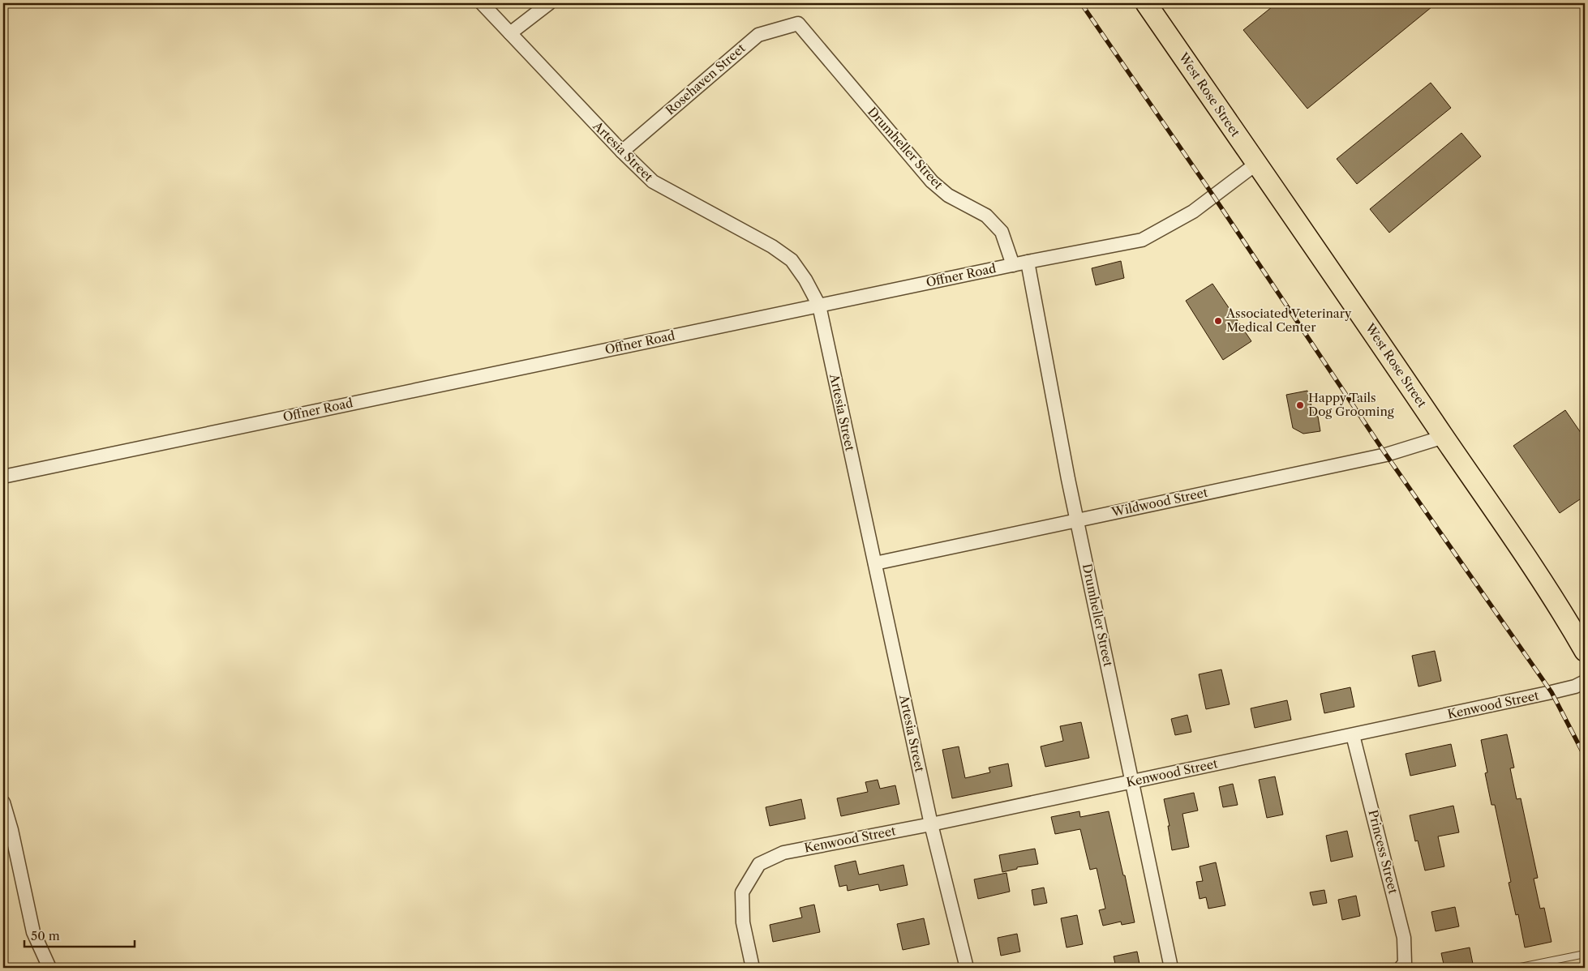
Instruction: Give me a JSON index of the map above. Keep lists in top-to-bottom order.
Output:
{
  "streets": {
    "main road": ["West Rose Street"],
    "street": [
      "Rosehaven Street",
      "Drumheller Street",
      "Artesia Street",
      "Offner Road",
      "Wildwood Street",
      "Kenwood Street",
      "Princess Street"
    ]
  },
  "crossings": [
    ["Rosehaven Street", "Drumheller Street"],
    ["Rosehaven Street", "Artesia Street"],
    ["West Rose Street", "Offner Road"],
    ["West Rose Street", "Wildwood Street"],
    ["Drumheller Street", "Offner Road"],
    ["Drumheller Street", "Wildwood Street"],
    ["Drumheller Street", "Kenwood Street"],
    ["Artesia Street", "Offner Road"],
    ["Artesia Street", "Wildwood Street"],
    ["Artesia Street", "Kenwood Street"],
    ["Kenwood Street", "Princess Street"]
  ],
  "places": ["Associated Veterinary Medical Center", "Happy Tails Dog Grooming"],
  "scale_bar": "50 m"
}
